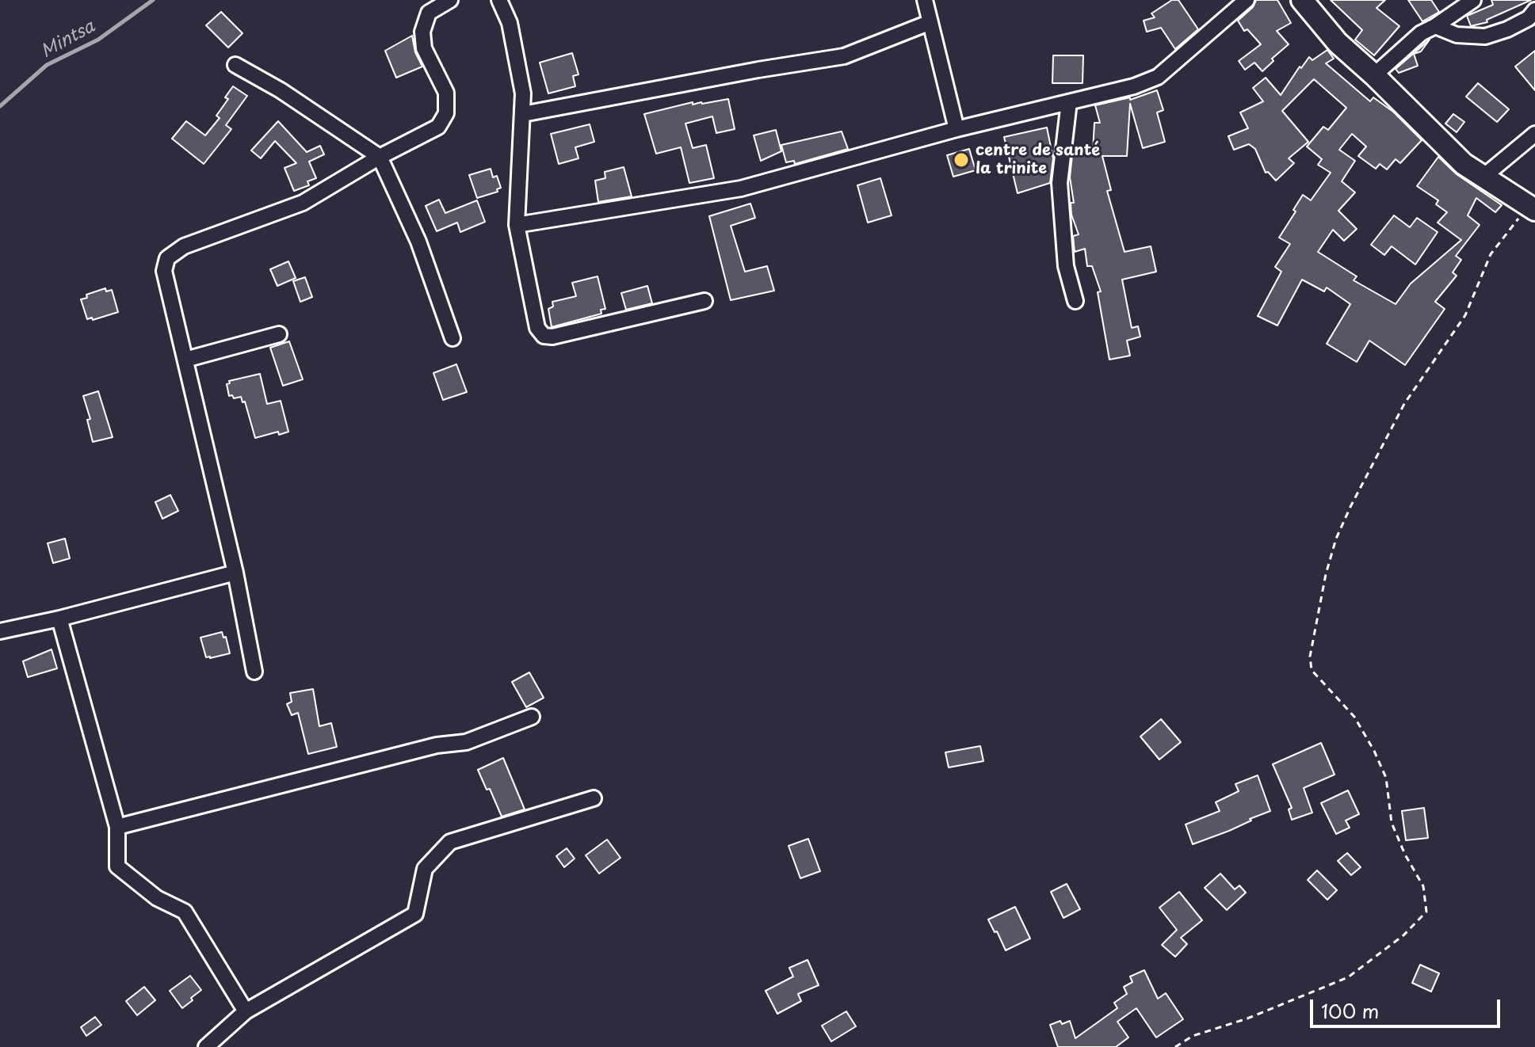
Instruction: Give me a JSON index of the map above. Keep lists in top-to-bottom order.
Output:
{
  "water": ["Mintsa"],
  "places": ["centre de santé la trinite"],
  "scale_bar": "100 m"
}
